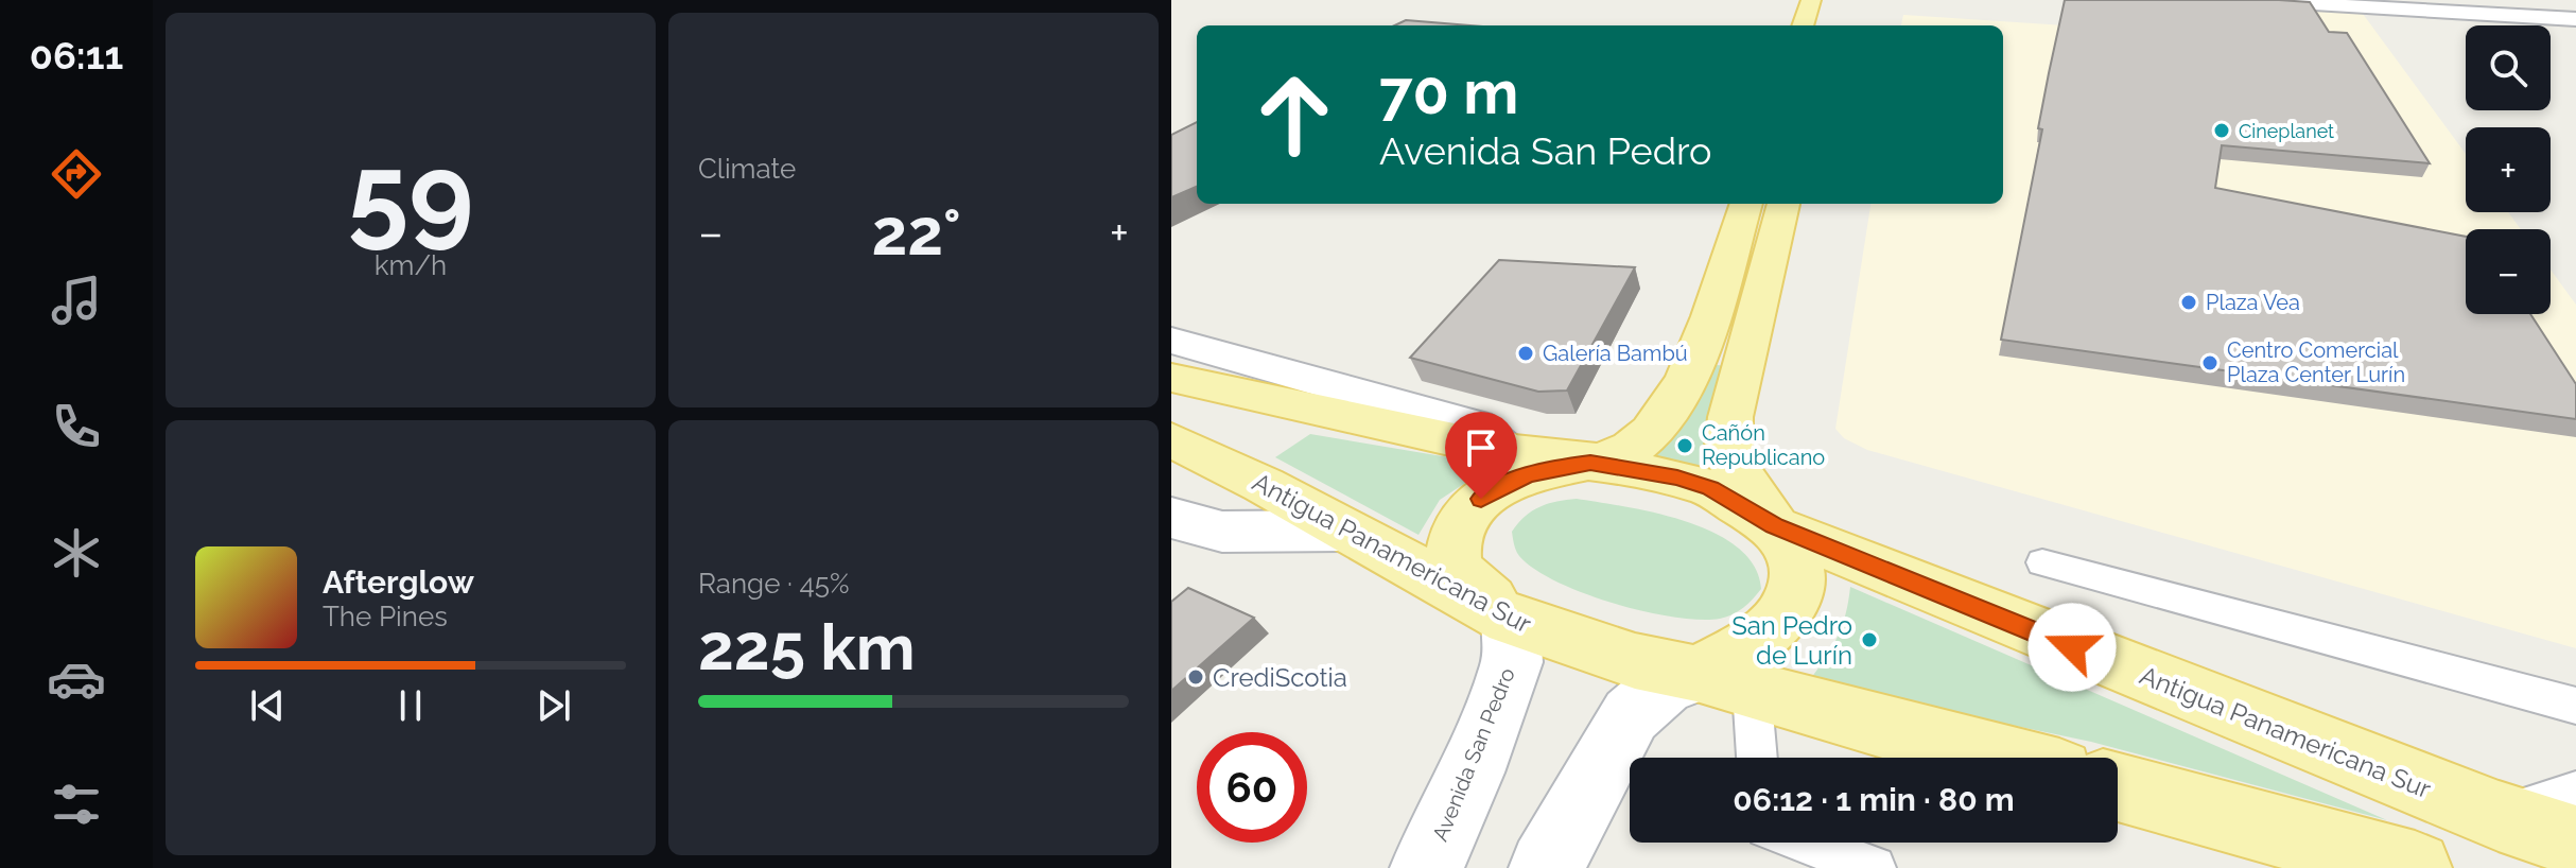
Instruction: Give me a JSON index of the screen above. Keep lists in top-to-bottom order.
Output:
{
  "streets": {
    "main road": ["Antigua Panamericana Sur"],
    "street": ["Avenida San Pedro"]
  },
  "crossings": [
    ["Antigua Panamericana Sur", "Avenida San Pedro"]
  ],
  "places": [
    "Cineplanet",
    "Plaza Vea",
    "Galería Bambú",
    "Centro Comercial Plaza Center Lurín",
    "Cañón Republicano",
    "San Pedro de Lurín",
    "CrediScotia"
  ],
  "page": {
    "tabs": "06:11",
    "tile": [
      ["59", "km/h"],
      "Climate",
      ["Range · 45%", "225 km"]
    ],
    "map_buttons": ["+", "−"],
    "turn": ["70 m", "Avenida San Pedro"],
    "heat": ["−", "22°", "+"],
    "song": ["Afterglow", "The Pines"],
    "limit": "60",
    "trip": "06:12 · 1 min · 80 m"
  }
}
